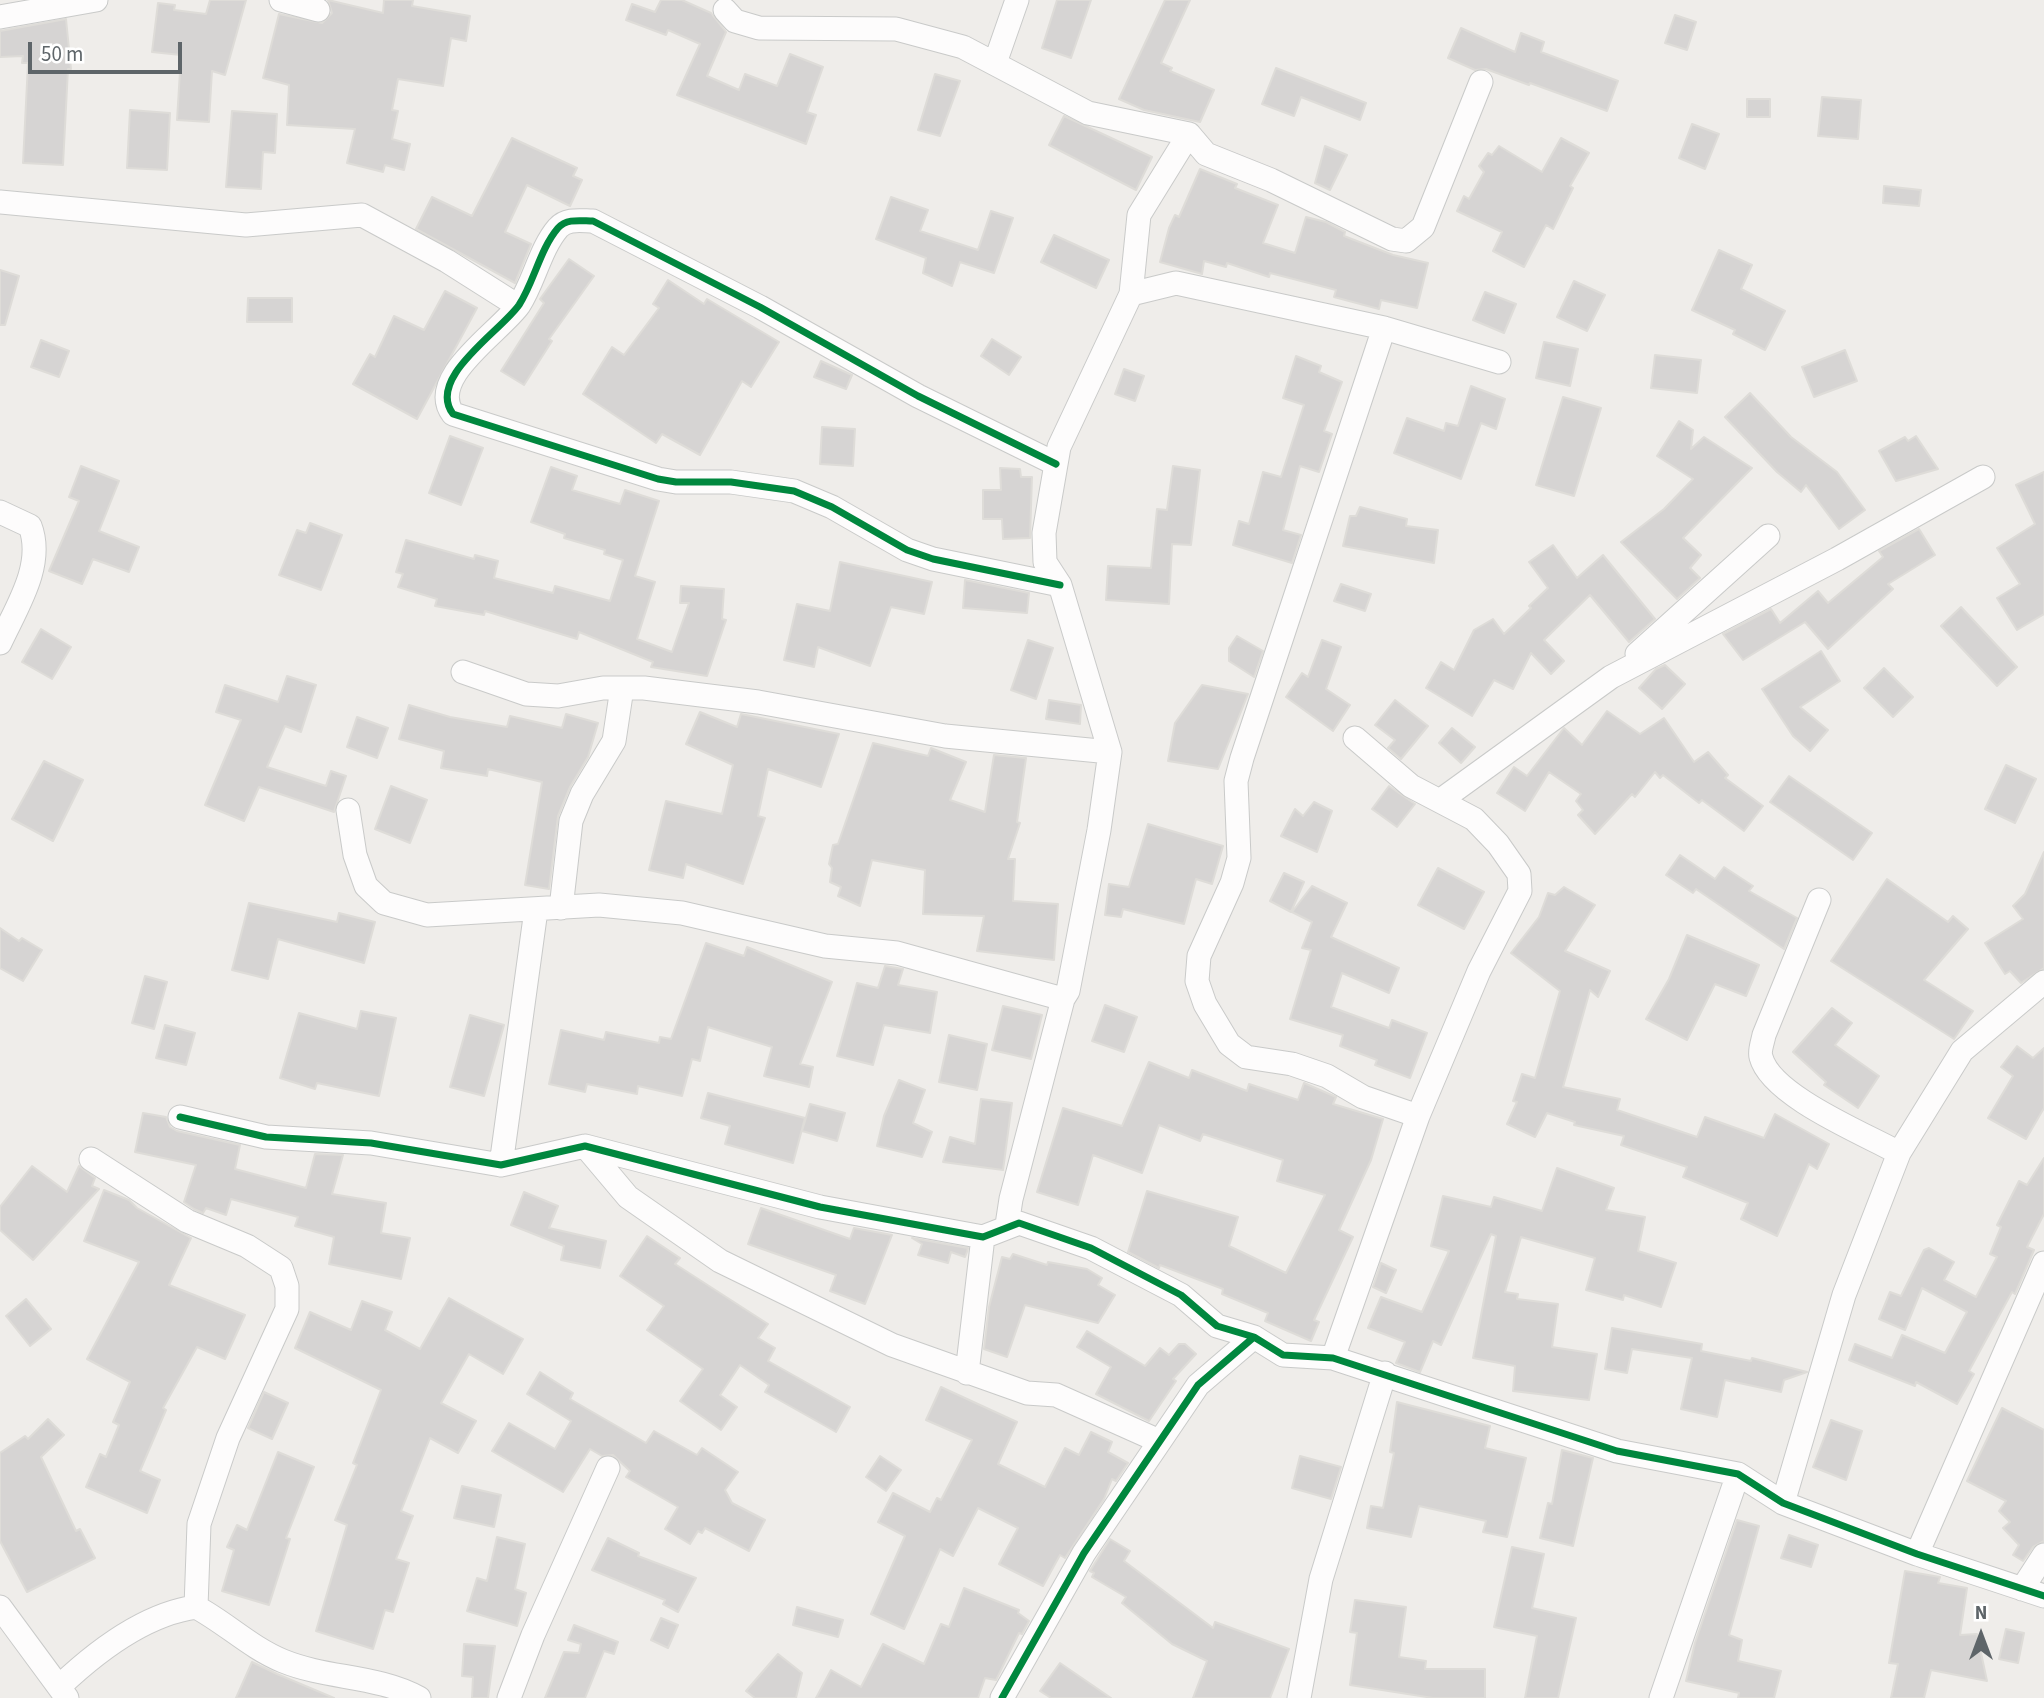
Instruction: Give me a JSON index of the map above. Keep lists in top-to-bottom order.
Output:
{
  "scale_bar": "50 m",
  "north": "top"
}
